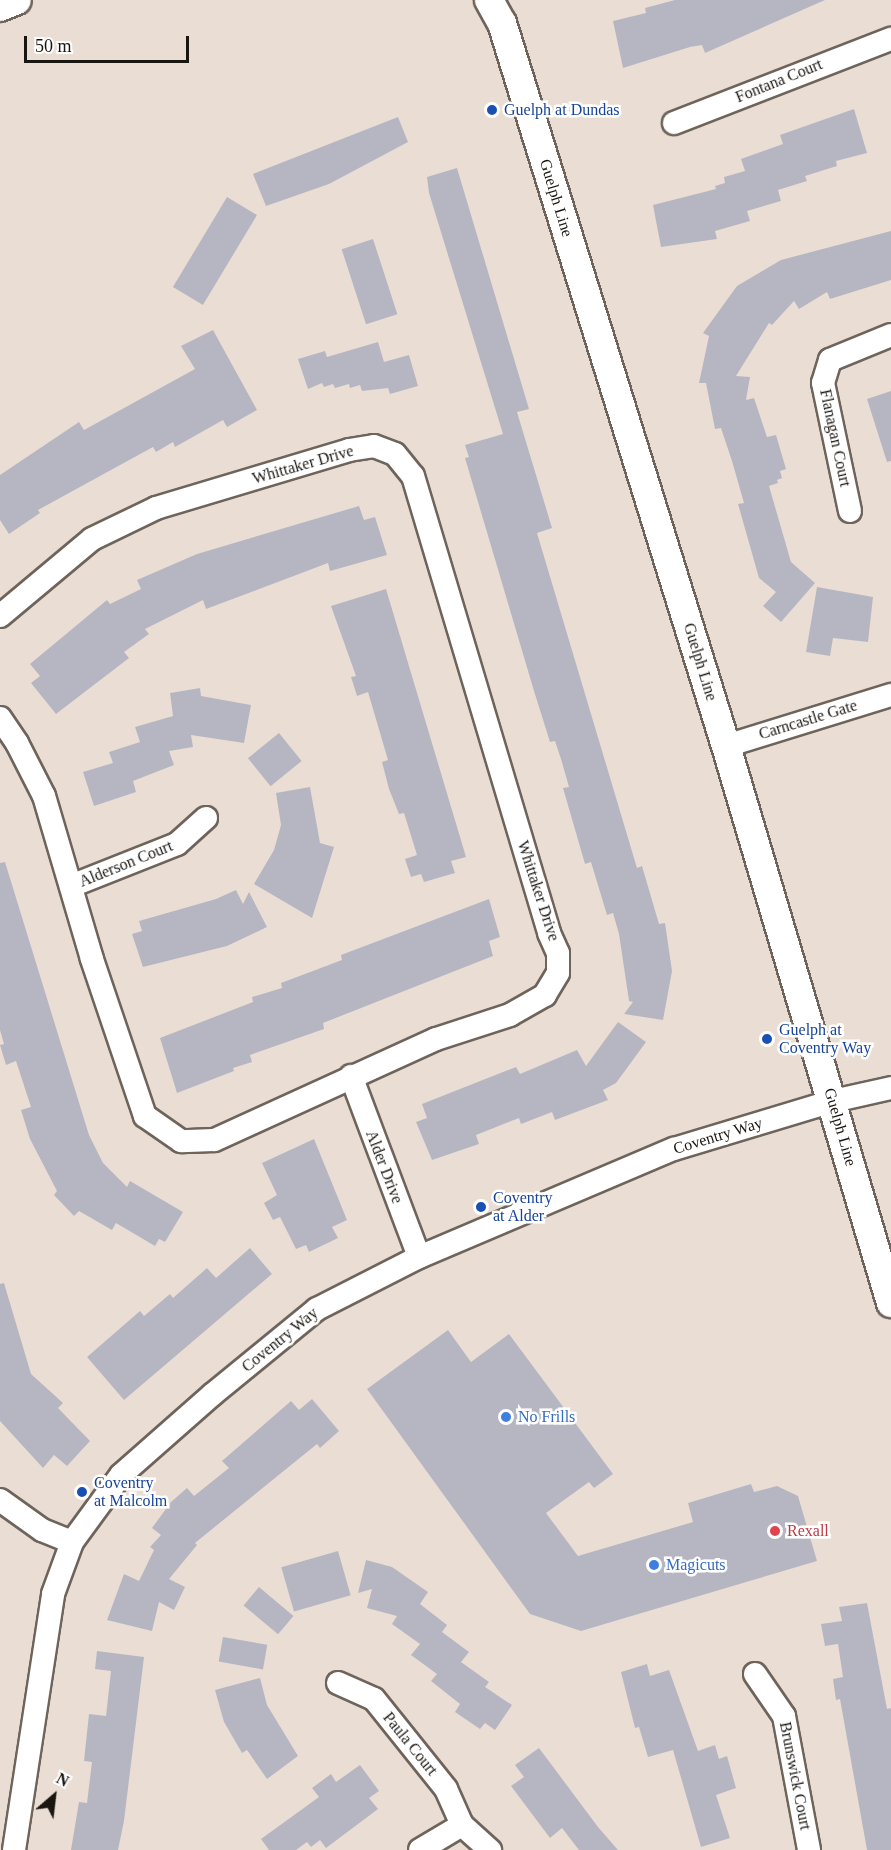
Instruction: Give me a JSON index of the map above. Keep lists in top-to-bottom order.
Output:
{
  "streets": {
    "main road": ["Guelph Line"],
    "street": [
      "Fontana Court",
      "Flanagan Court",
      "Whittaker Drive",
      "Carncastle Gate",
      "Alderson Court",
      "Coventry Way",
      "Alder Drive",
      "Paula Court",
      "Brunswick Court"
    ]
  },
  "crossings": [
    ["Guelph Line", "Carncastle Gate"],
    ["Guelph Line", "Coventry Way"],
    ["Whittaker Drive", "Alderson Court"],
    ["Whittaker Drive", "Alder Drive"],
    ["Coventry Way", "Alder Drive"]
  ],
  "places": [
    "Guelph at Dundas",
    "Guelph at Coventry Way",
    "Coventry at Alder",
    "No Frills",
    "Coventry at Malcolm",
    "Rexall",
    "Magicuts"
  ],
  "scale_bar": "50 m",
  "north": "top right"
}
